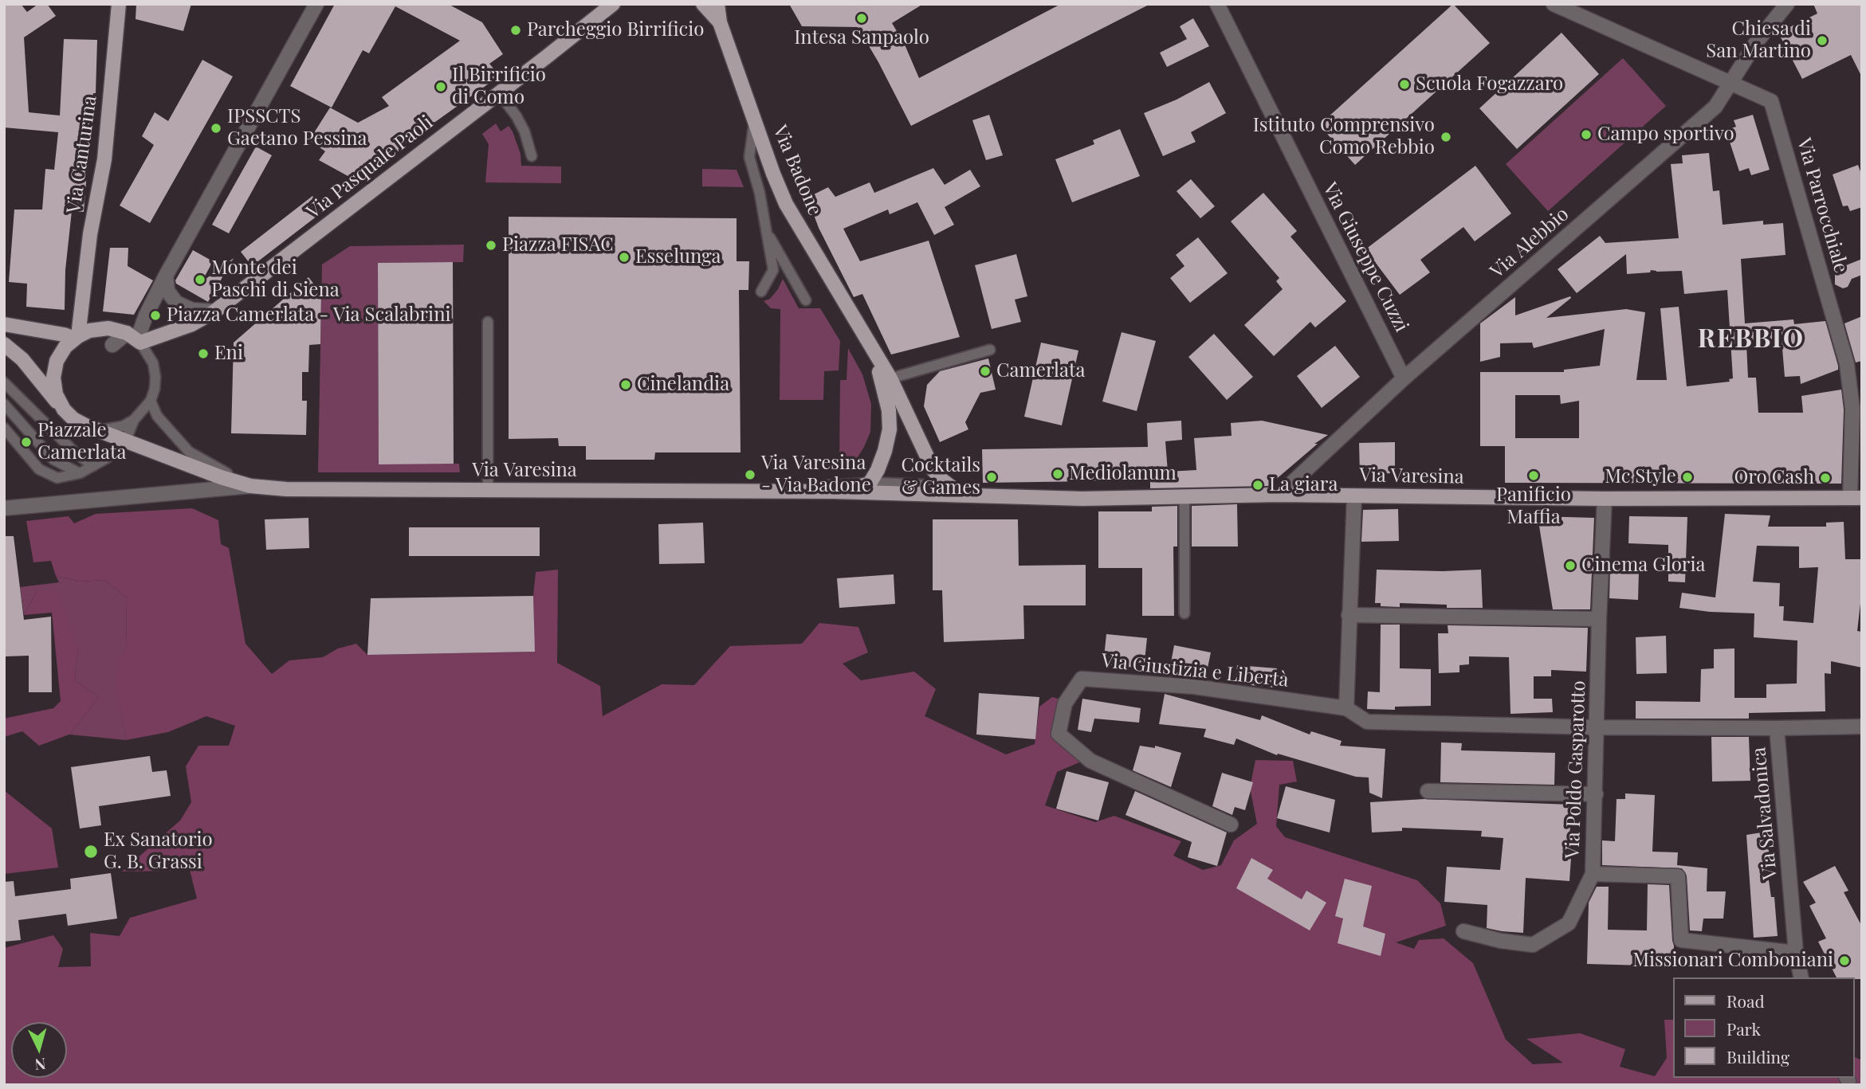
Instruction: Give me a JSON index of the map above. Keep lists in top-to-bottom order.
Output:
{
  "streets": {
    "main road": [
      "Via Canturina",
      "Via Pasquale Paoli",
      "Via Badone",
      "Via Varesina"
    ],
    "street": [
      "Via Parrocchiale",
      "Via Alebbio",
      "Via Giuseppe Cuzzi",
      "Via Giustizia e Libertà",
      "Via Poldo Gasparotto",
      "Via Salvadonica"
    ]
  },
  "crossings": [
    ["Via Pasquale Paoli", "Via Varesina"],
    ["Via Badone", "Via Varesina"],
    ["Via Parrocchiale", "Via Alebbio"],
    ["Via Parrocchiale", "Via Varesina"],
    ["Via Alebbio", "Via Giuseppe Cuzzi"],
    ["Via Alebbio", "Via Varesina"],
    ["Via Varesina", "Via Poldo Gasparotto"]
  ],
  "districts": ["REBBIO"],
  "places": [
    "Intesa Sanpaolo",
    "Parcheggio Birrificio",
    "Chiesa di San Martino",
    "Scuola Fogazzaro",
    "Il Birrificio di Como",
    "IPSSCTS Gaetano Pessina",
    "Campo sportivo",
    "Istituto Comprensivo Como Rebbio",
    "Piazza FISAC",
    "Esselunga",
    "Monte dei Paschi di Siena",
    "Piazza Camerlata - Via Scalabrini",
    "Eni",
    "Camerlata",
    "Cinelandia",
    "Piazzale Camerlata",
    "Mediolanum",
    "Via Varesina - Via Badone",
    "Panificio Maffia",
    "Cocktails & Games",
    "Mc Style",
    "Oro Cash",
    "La giara",
    "Cinema Gloria",
    "Ex Sanatorio G. B. Grassi",
    "Missionari Comboniani"
  ],
  "legend": ["Road", "Park", "Building"],
  "north": "bottom"
}
